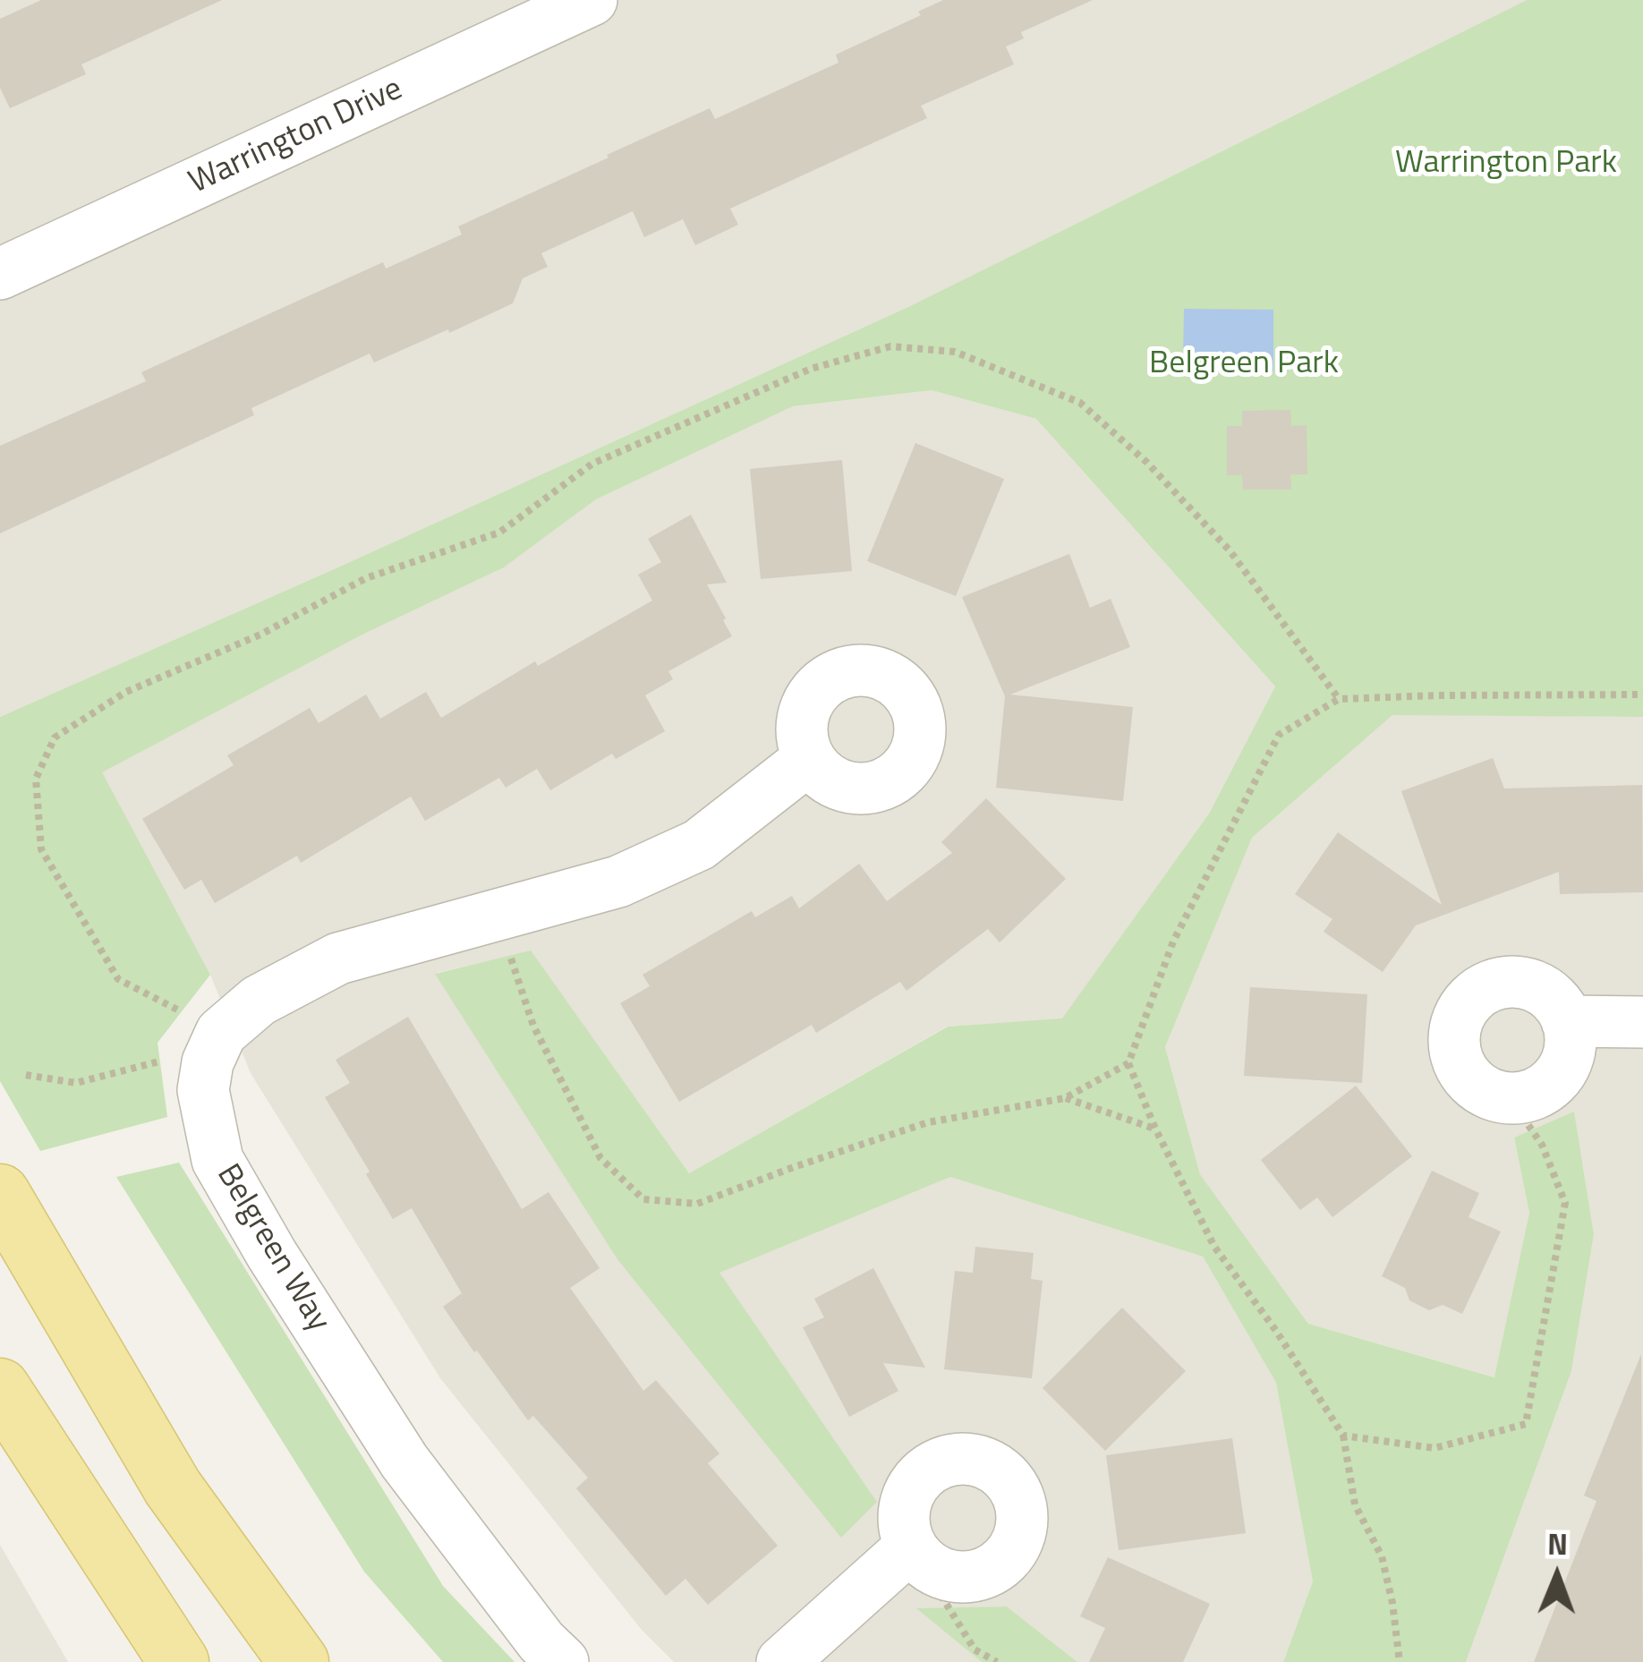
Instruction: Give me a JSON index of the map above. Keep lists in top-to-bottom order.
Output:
{
  "streets": {
    "street": ["Warrington Drive", "Belgreen Way"]
  },
  "parks": ["Warrington Park", "Belgreen Park"],
  "north": "top"
}
